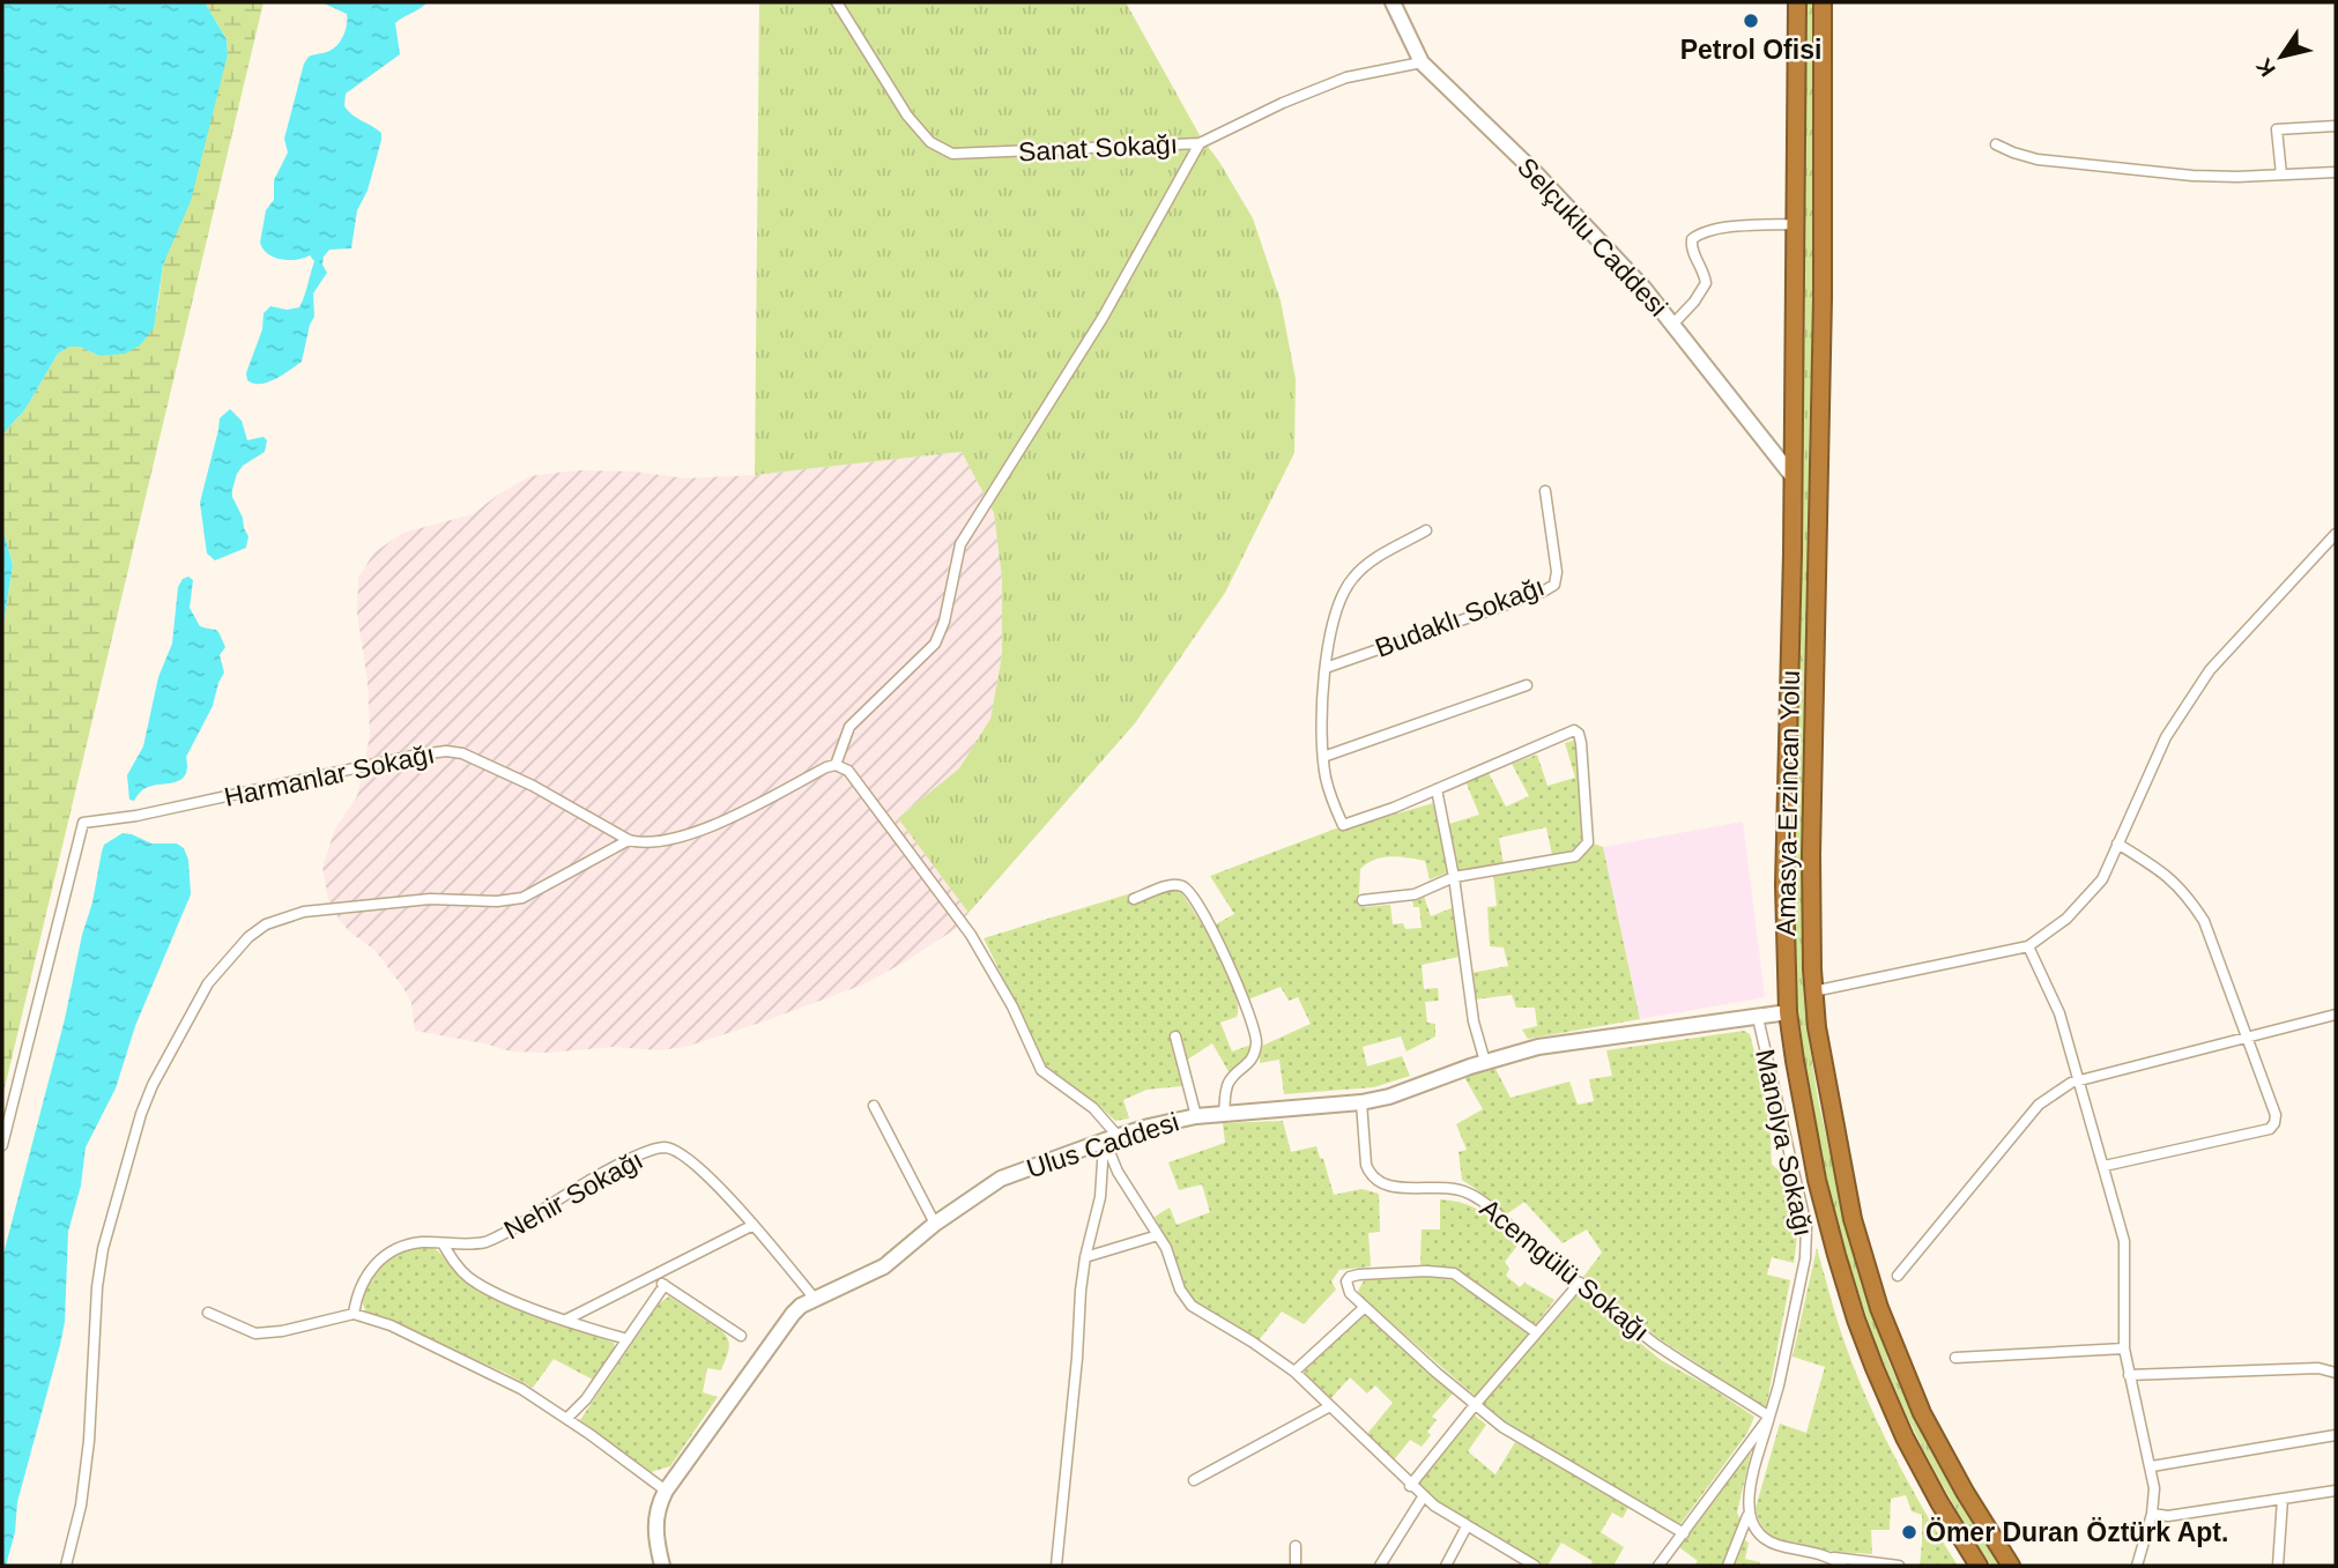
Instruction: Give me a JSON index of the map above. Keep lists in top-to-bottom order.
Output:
{
  "streets": {
    "highway": ["Amasya-Erzincan Yolu"],
    "street": [
      "Sanat Sokağı",
      "Selçuklu Caddesi",
      "Budaklı Sokağı",
      "Harmanlar Sokağı",
      "Manolya Sokağı",
      "Ulus Caddesi",
      "Nehir Sokağı",
      "Acemgülü Sokağı"
    ]
  },
  "crossings": [
    ["Sanat Sokağı", "Selçuklu Caddesi"],
    ["Selçuklu Caddesi", "Amasya-Erzincan Yolu"],
    ["Amasya-Erzincan Yolu", "Ulus Caddesi"],
    ["Manolya Sokağı", "Ulus Caddesi"],
    ["Manolya Sokağı", "Acemgülü Sokağı"],
    ["Ulus Caddesi", "Nehir Sokağı"],
    ["Ulus Caddesi", "Acemgülü Sokağı"]
  ],
  "places": ["Petrol Ofisi", "Ömer Duran Öztürk Apt."],
  "north": "bottom left"
}
